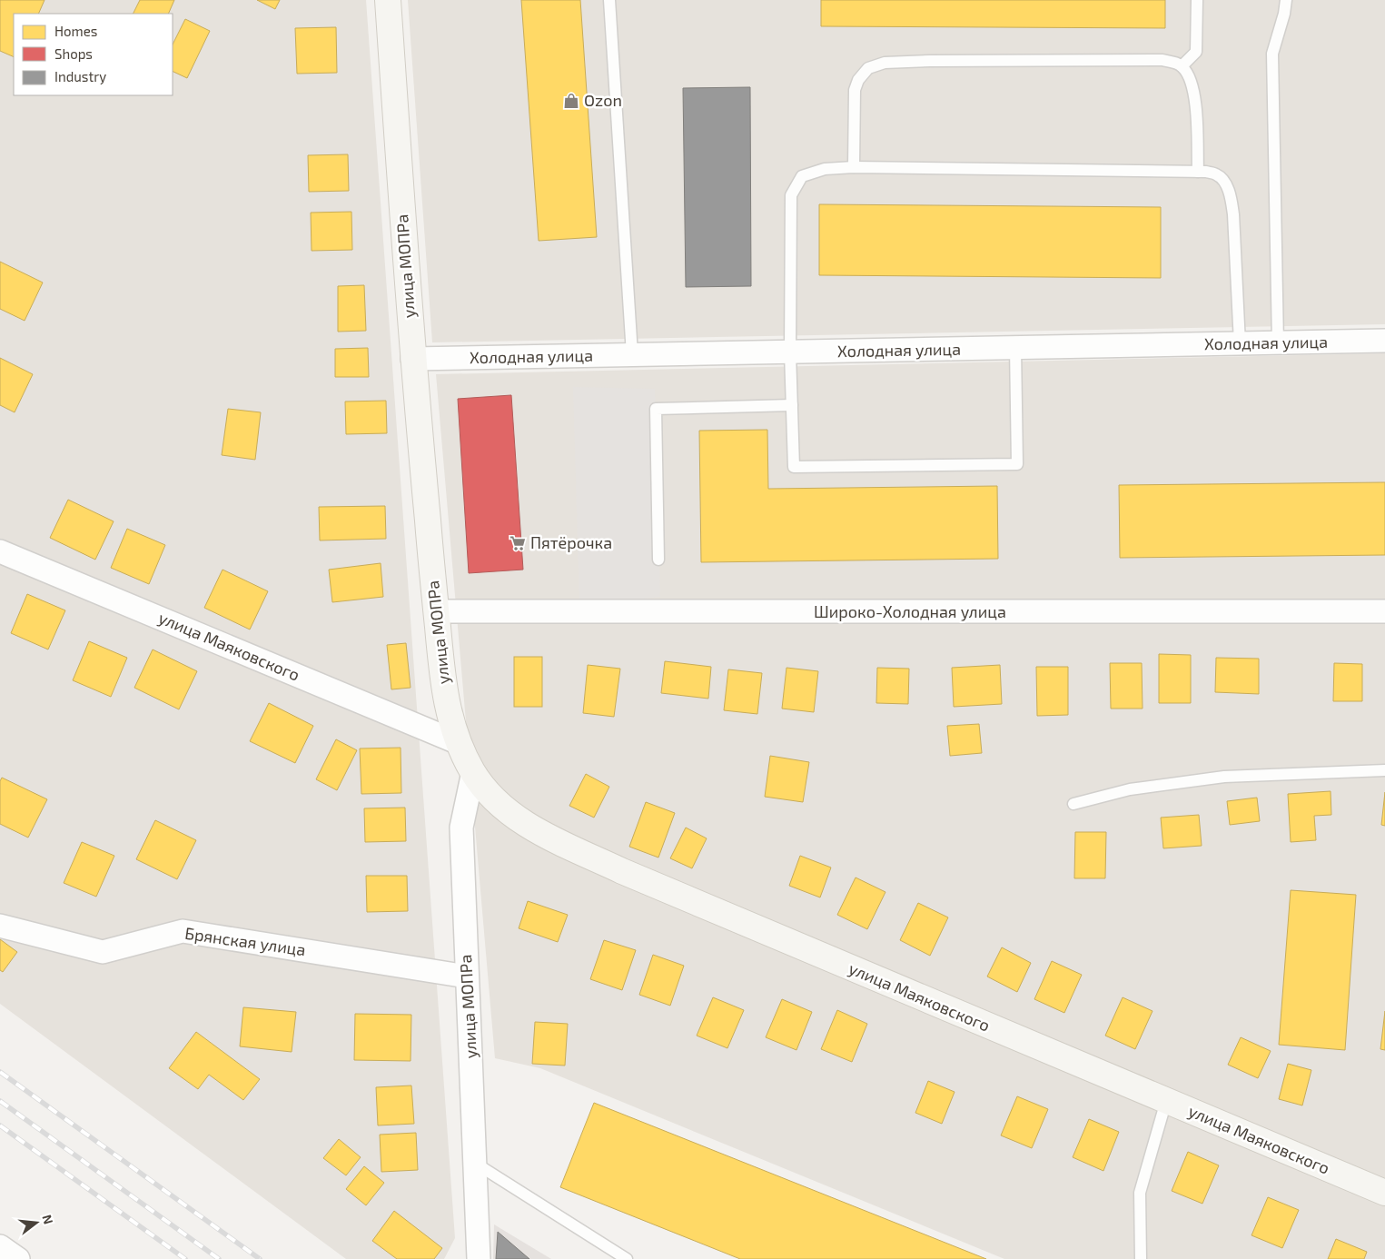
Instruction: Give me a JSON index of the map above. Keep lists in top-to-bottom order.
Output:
{
  "streets": {
    "street": [
      "улица МОПРа",
      "Холодная улица",
      "Широко-Холодная улица",
      "улица Маяковского",
      "Брянская улица"
    ]
  },
  "crossings": [
    ["улица МОПРа", "Холодная улица"],
    ["улица МОПРа", "Широко-Холодная улица"],
    ["улица МОПРа", "улица Маяковского"],
    ["улица МОПРа", "Брянская улица"]
  ],
  "places": {
    "shop": ["Ozon"],
    "supermarket": ["Пятёрочка"]
  },
  "legend": ["Homes", "Shops", "Industry"],
  "north": "right"
}
